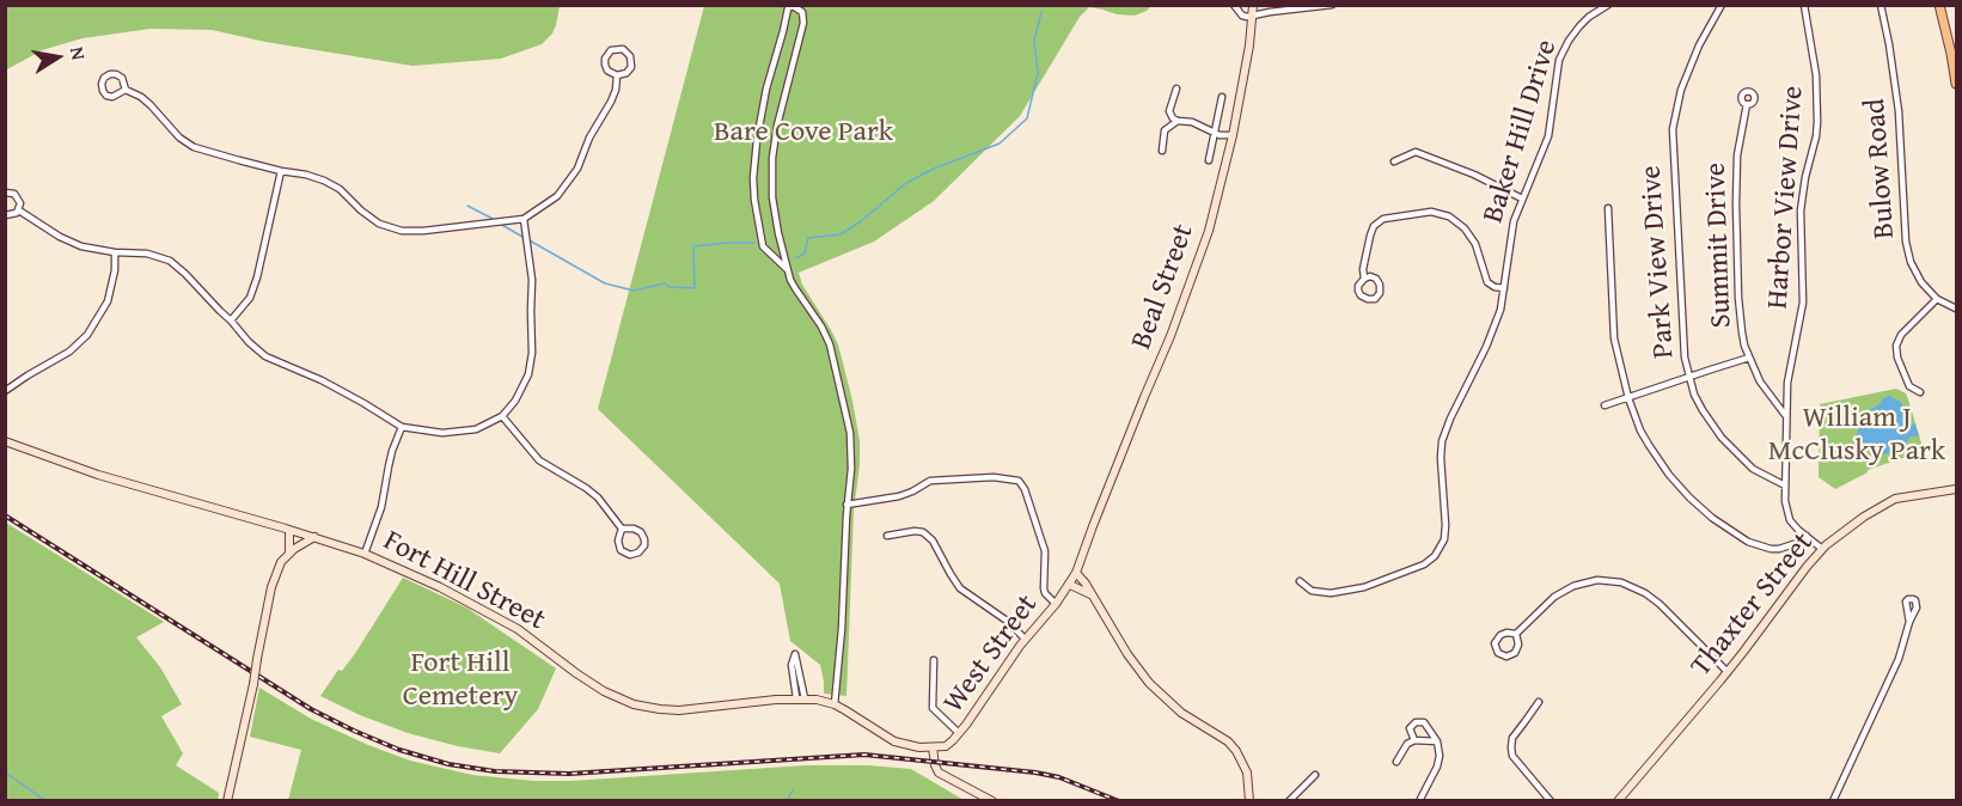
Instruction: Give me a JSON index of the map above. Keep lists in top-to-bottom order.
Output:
{
  "streets": {
    "street": [
      "Baker Hill Drive",
      "Bulow Road",
      "Harbor View Drive",
      "Summit Drive",
      "Park View Drive",
      "Beal Street",
      "Fort Hill Street",
      "Thaxter Street",
      "West Street"
    ]
  },
  "crossings": [
    ["Harbor View Drive", "Summit Drive"],
    ["Harbor View Drive", "Park View Drive"],
    ["Harbor View Drive", "Thaxter Street"],
    ["Beal Street", "West Street"],
    ["Fort Hill Street", "West Street"]
  ],
  "parks": ["Bare Cove Park", "William J McClusky Park", "Fort Hill Cemetery"],
  "north": "right"
}
